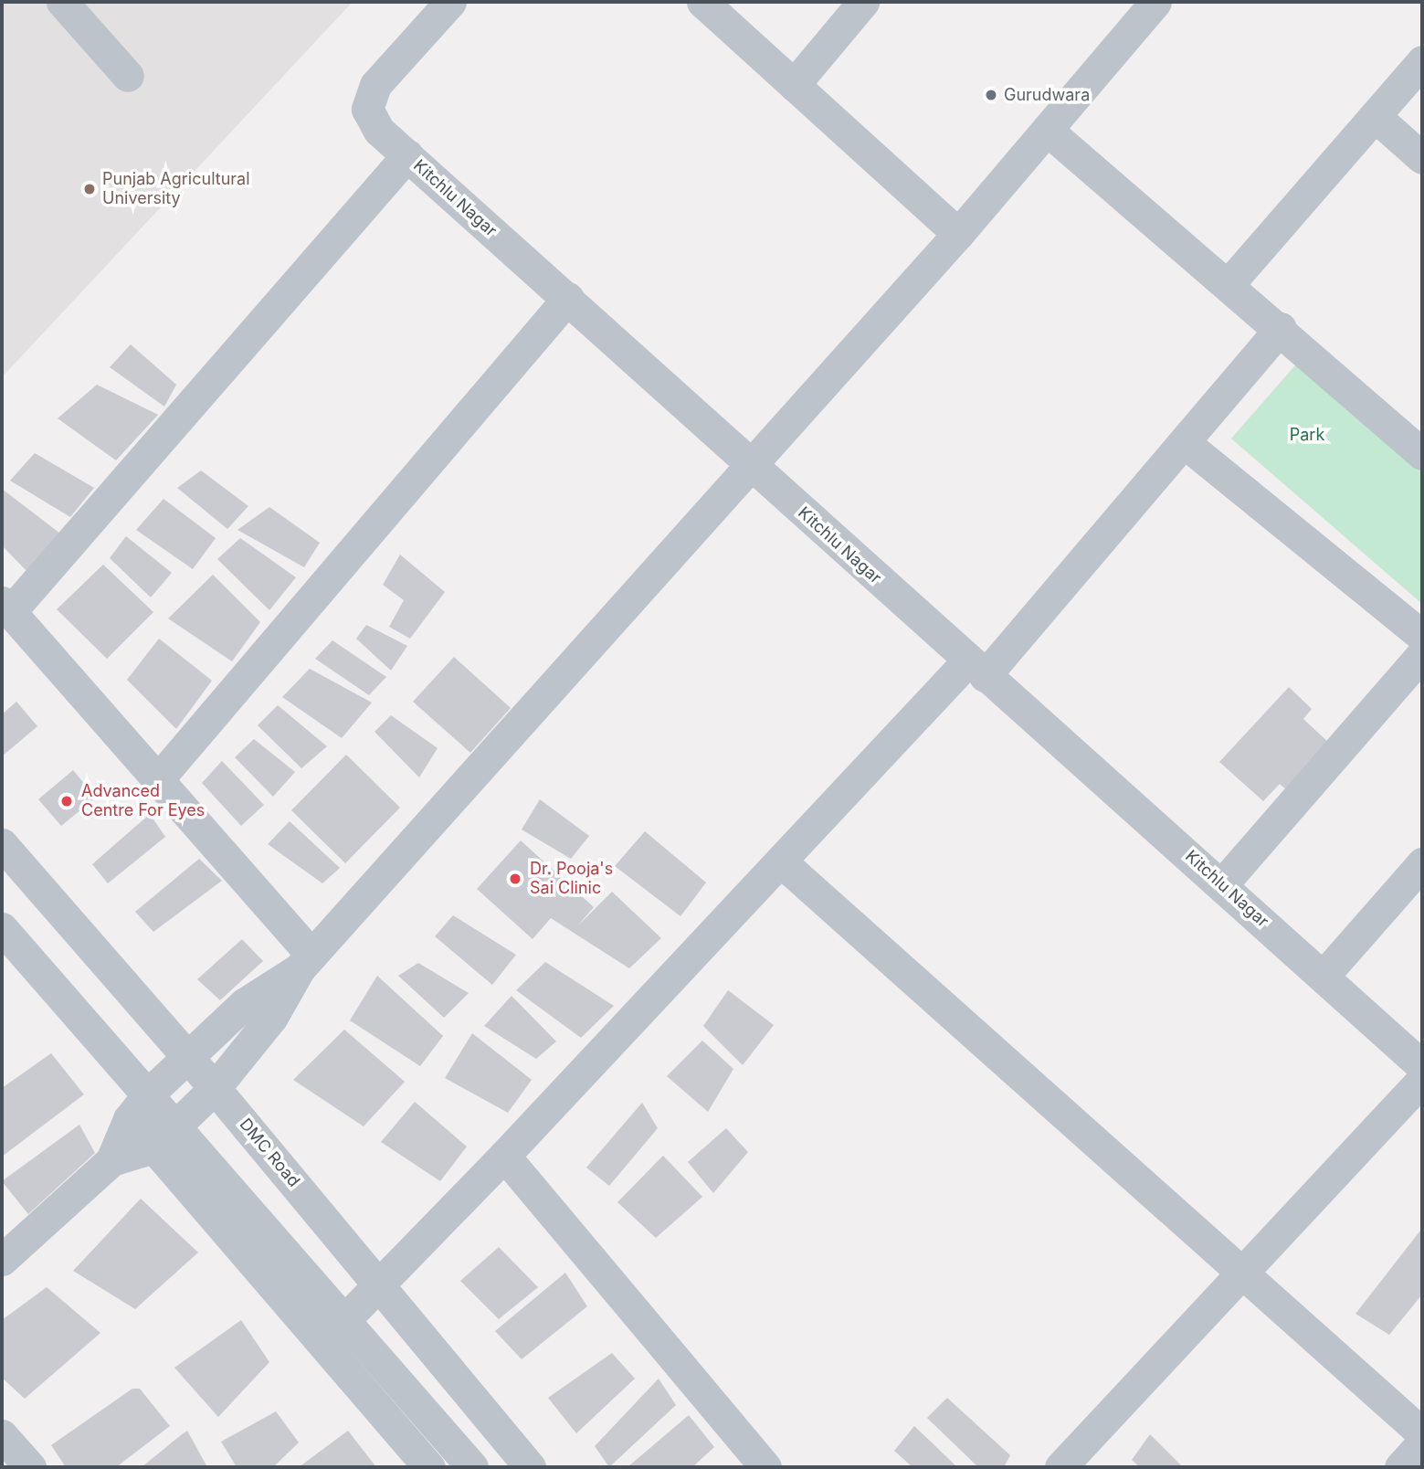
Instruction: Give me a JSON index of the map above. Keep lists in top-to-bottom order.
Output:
{
  "streets": {
    "street": ["Kitchlu Nagar", "DMC Road"]
  },
  "parks": ["Park"],
  "places": [
    "Gurudwara",
    "Punjab Agricultural University",
    "Advanced Centre For Eyes",
    "Dr. Pooja's Sai Clinic"
  ]
}
